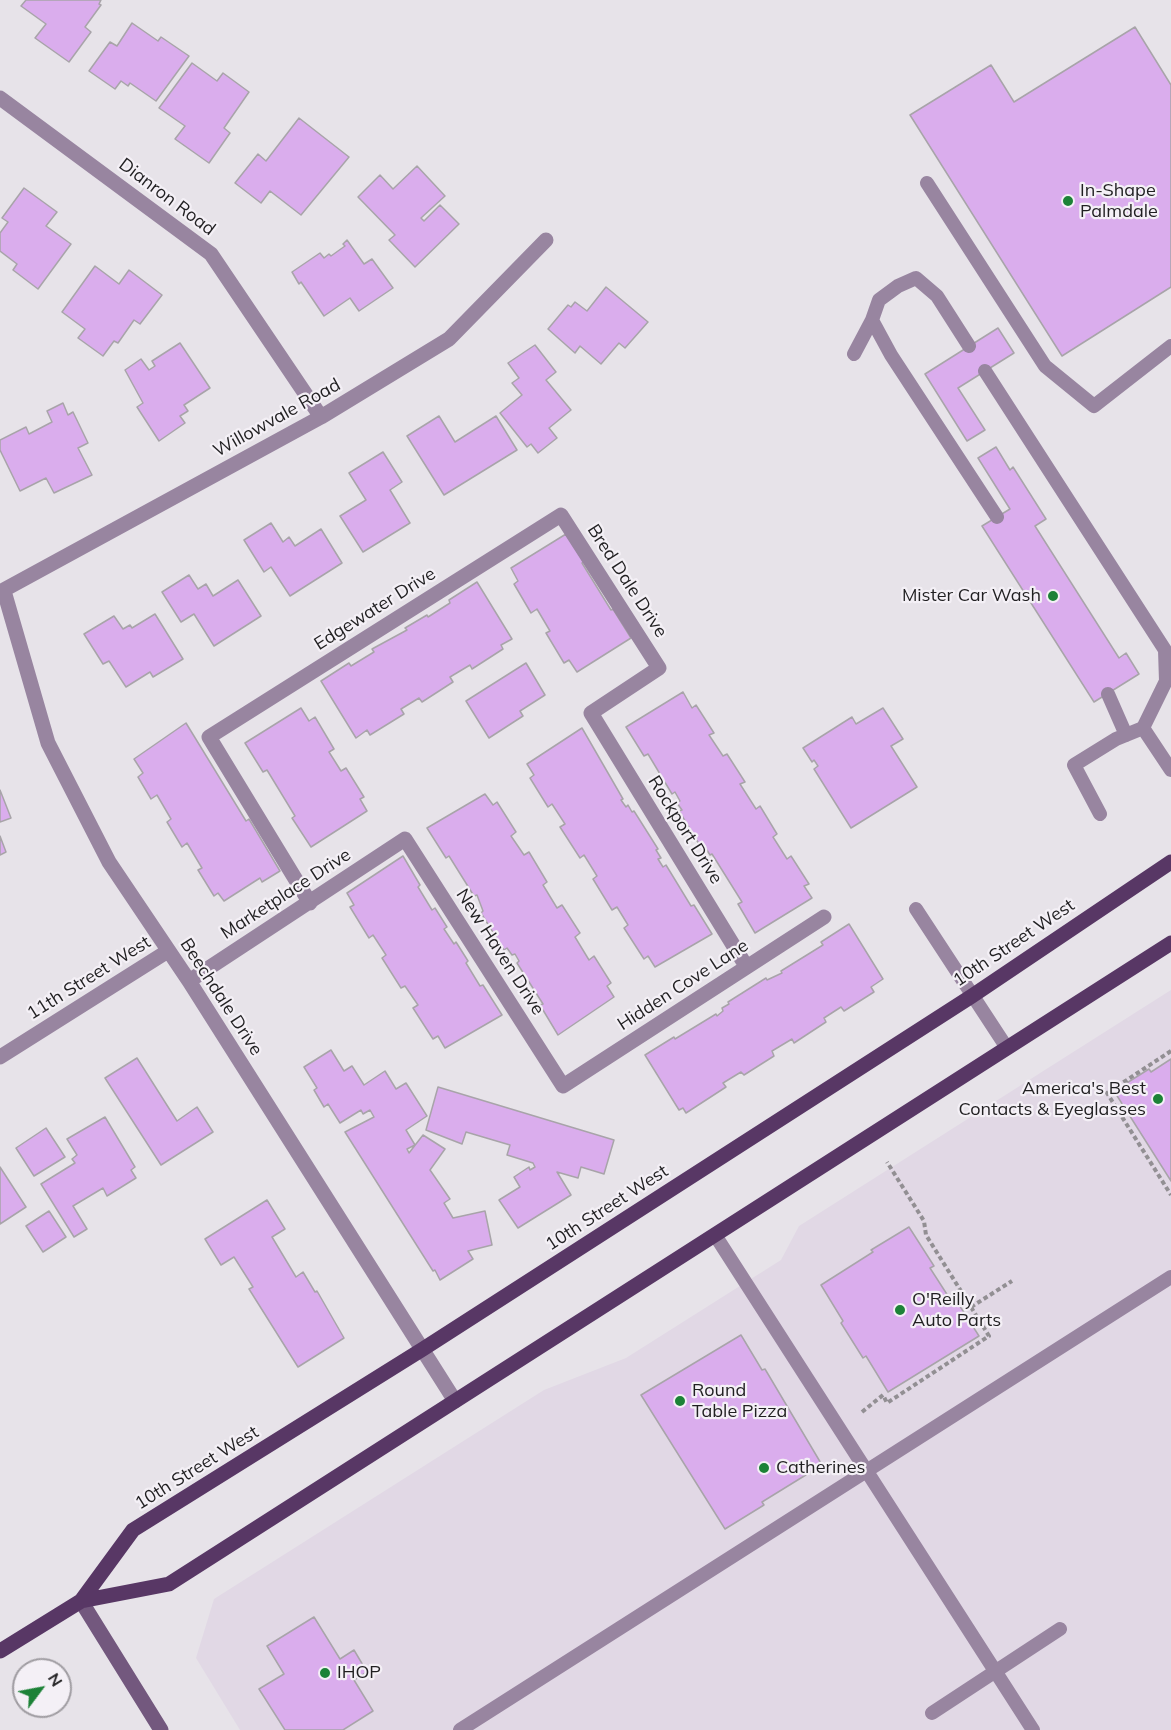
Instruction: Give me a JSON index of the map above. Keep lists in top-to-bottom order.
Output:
{
  "streets": {
    "main road": ["10th Street West"],
    "street": [
      "Dianron Road",
      "Willowvale Road",
      "Bred Dale Drive",
      "Edgewater Drive",
      "Rockport Drive",
      "Marketplace Drive",
      "New Haven Drive",
      "11th Street West",
      "Hidden Cove Lane",
      "Beechdale Drive"
    ]
  },
  "crossings": [
    ["Dianron Road", "Willowvale Road"],
    ["Willowvale Road", "Beechdale Drive"],
    ["Bred Dale Drive", "Edgewater Drive"],
    ["Bred Dale Drive", "Rockport Drive"],
    ["Edgewater Drive", "Marketplace Drive"],
    ["Rockport Drive", "Hidden Cove Lane"],
    ["Marketplace Drive", "New Haven Drive"],
    ["Marketplace Drive", "Beechdale Drive"],
    ["10th Street West", "Beechdale Drive"],
    ["New Haven Drive", "Hidden Cove Lane"],
    ["11th Street West", "Beechdale Drive"]
  ],
  "places": [
    "In-Shape Palmdale",
    "Mister Car Wash",
    "America's Best Contacts & Eyeglasses",
    "O'Reilly Auto Parts",
    "Round Table Pizza",
    "Catherines",
    "IHOP"
  ],
  "north": "top right"
}
